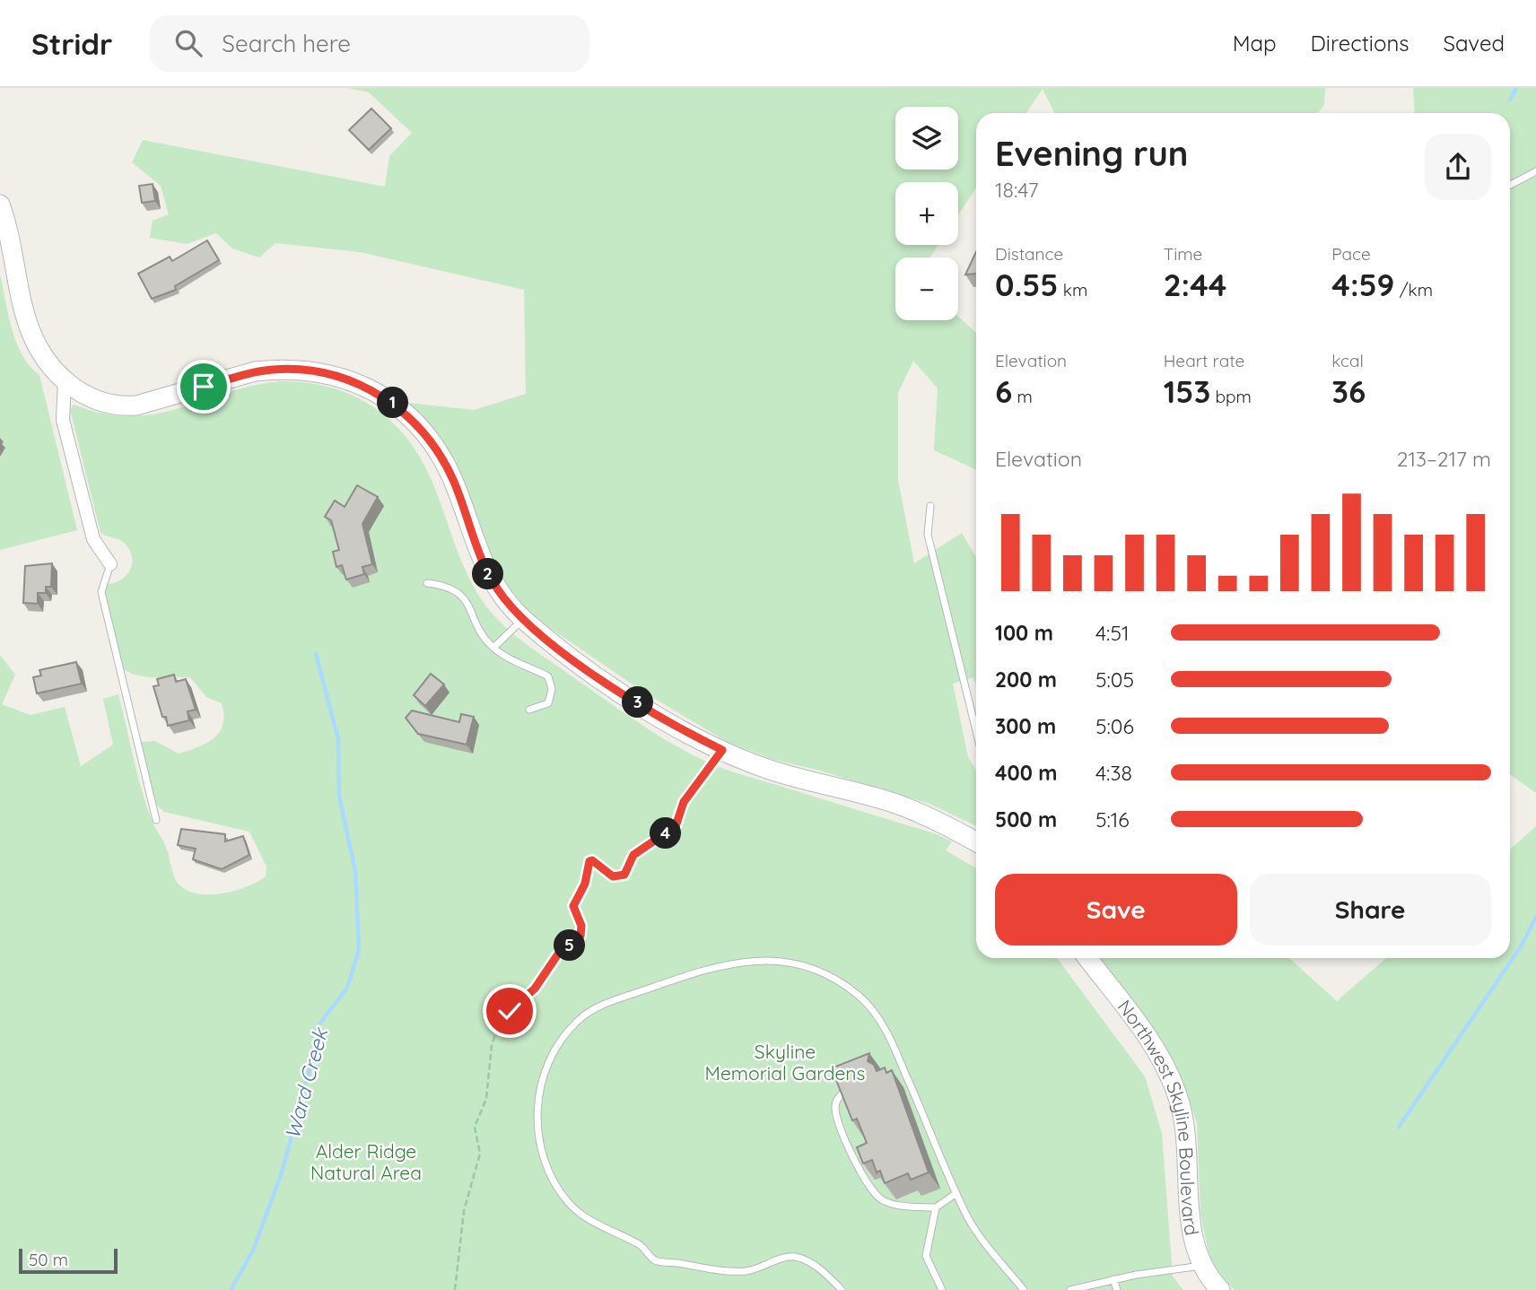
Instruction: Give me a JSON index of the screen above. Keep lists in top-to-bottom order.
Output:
{
  "streets": {
    "main road": ["Northwest Skyline Boulevard"]
  },
  "water": ["Ward Creek"],
  "parks": ["Skyline Memorial Gardens", "Alder Ridge Natural Area"],
  "scale_bar": "50 m",
  "page": {
    "header": "Stridr",
    "search": "Search here",
    "nav": ["Map", "Directions", "Saved"],
    "map_buttons": ["+", "−"],
    "heading": ["Evening run", "18:47"],
    "stats": [
      ["Distance", "0.55 km"],
      ["Time", "2:44"],
      ["Pace", "4:59 /km"],
      ["Elevation", "6 m"],
      ["Heart rate", "153 bpm"],
      ["kcal", "36"]
    ],
    "pins": [
      "1",
      "2",
      "3",
      "4",
      "5"
    ],
    "chart": ["Elevation", "213–217 m"],
    "list": [
      {
        "name": "100 m",
        "note": "4:51"
      },
      {
        "name": "200 m",
        "note": "5:05"
      },
      {
        "name": "300 m",
        "note": "5:06"
      },
      {
        "name": "400 m",
        "note": "4:38"
      },
      {
        "name": "500 m",
        "note": "5:16"
      }
    ],
    "buttons": ["Save", "Share"],
    "scale": "50 m"
  }
}
